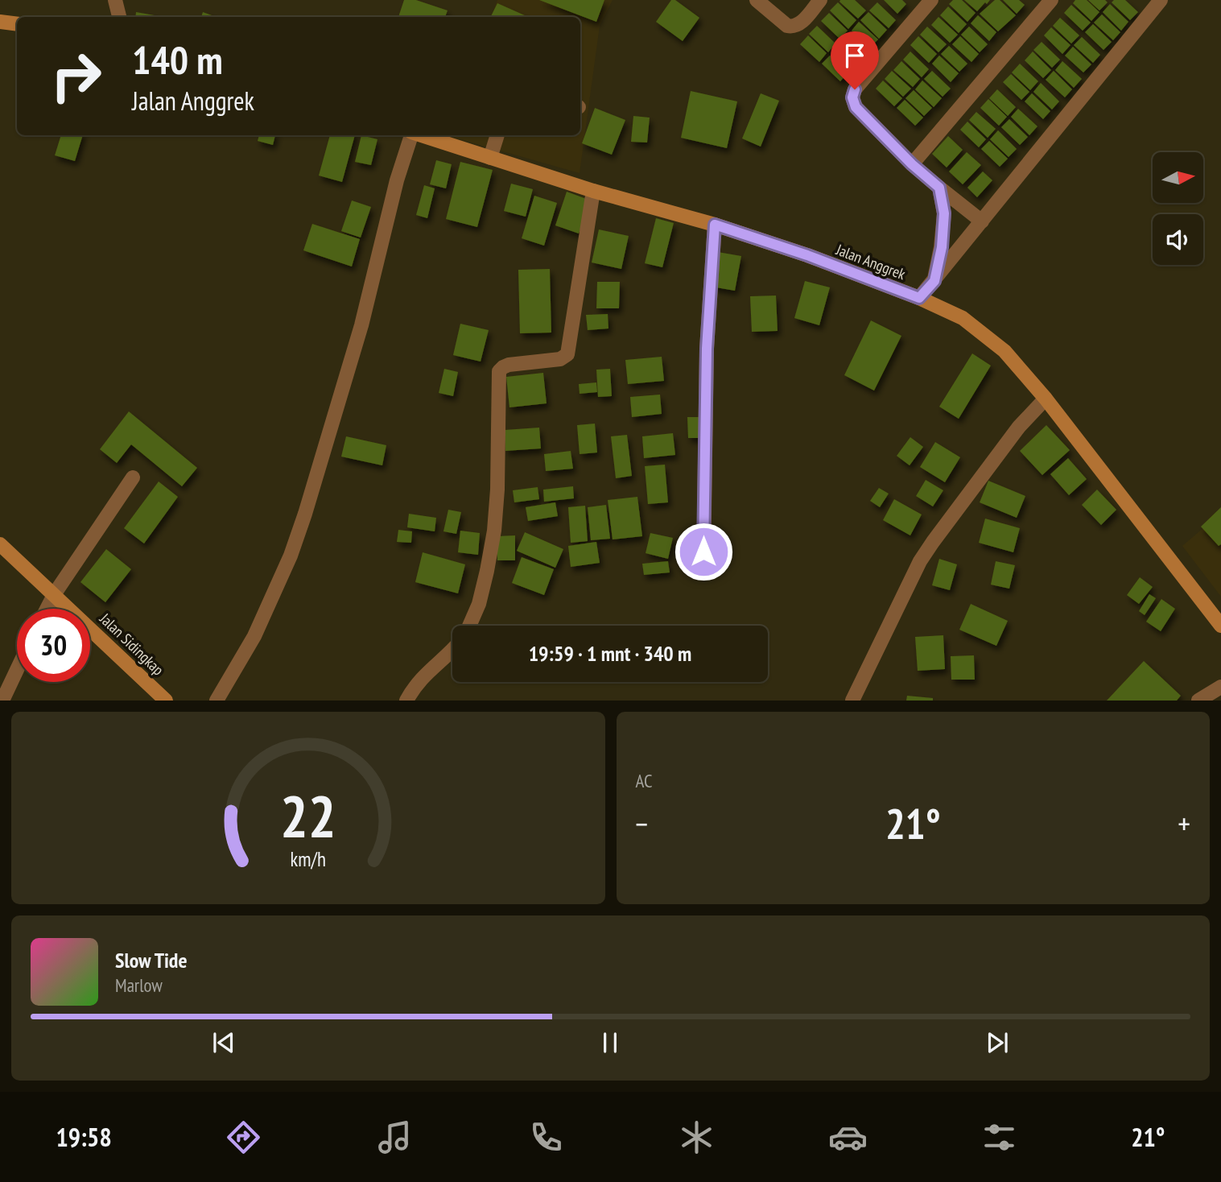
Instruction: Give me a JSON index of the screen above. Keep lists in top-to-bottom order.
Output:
{
  "streets": {
    "street": ["Jalan Anggrek", "Jalan Sidingkap"]
  },
  "north": "right",
  "page": {
    "turn": ["140 m", "Jalan Anggrek"],
    "limit": "30",
    "trip": "19:59 · 1 mnt · 340 m",
    "tile": "AC",
    "heat": ["−", "21°", "+"],
    "song": ["Slow Tide", "Marlow"],
    "tabs": ["19:58", "21°"],
    "gauge": ["22", "km/h"]
  }
}
